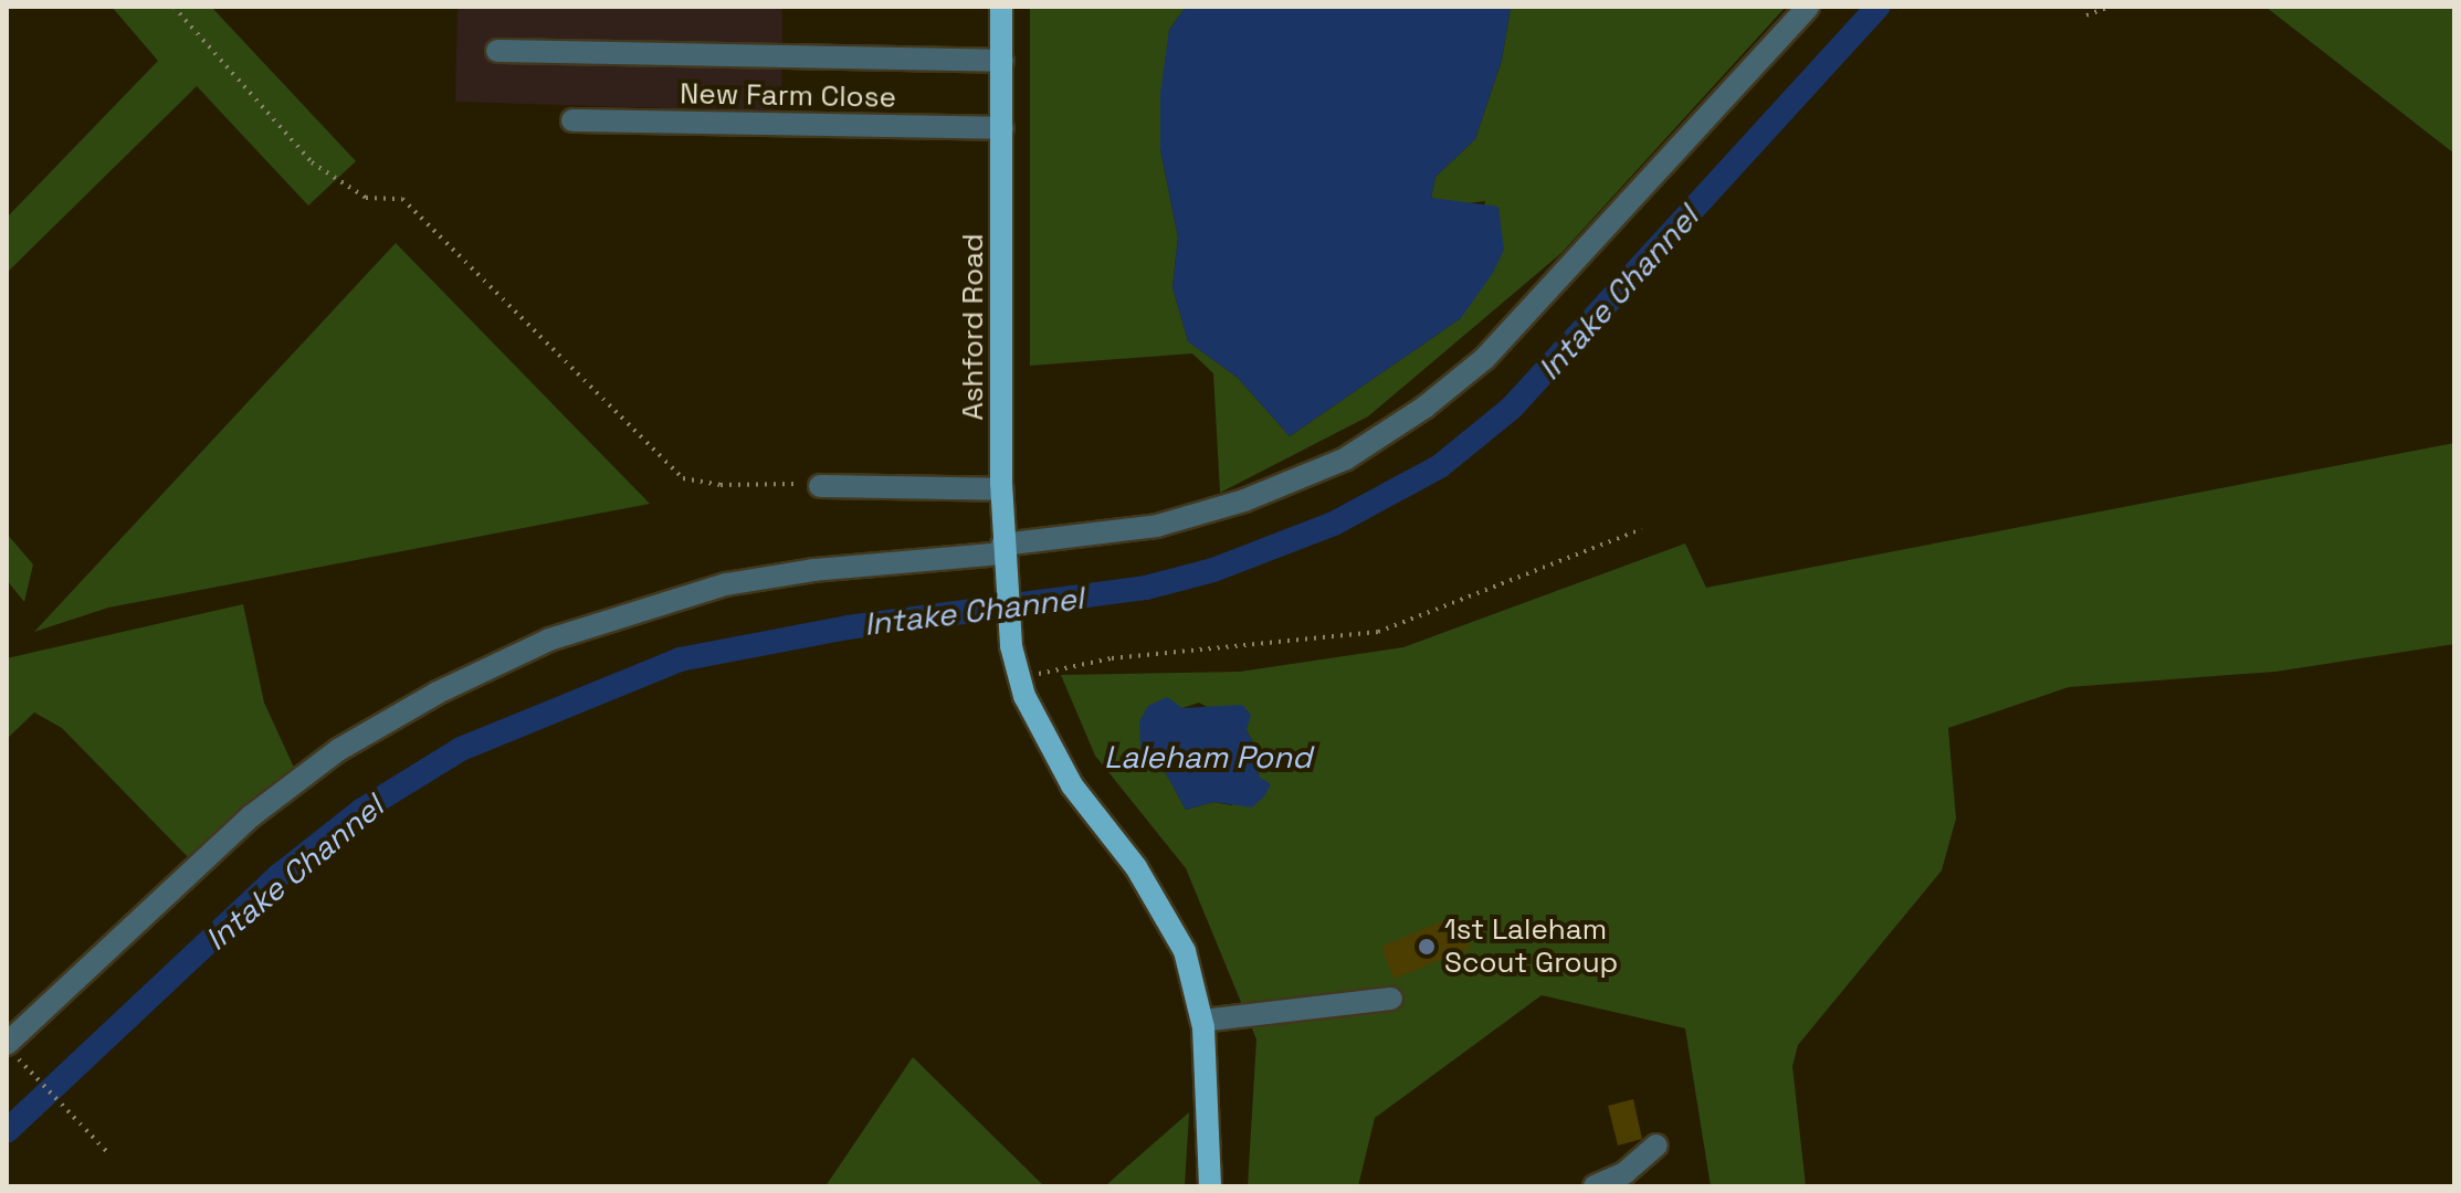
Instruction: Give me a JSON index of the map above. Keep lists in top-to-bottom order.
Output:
{
  "streets": {
    "main road": ["Ashford Road"],
    "street": ["New Farm Close"]
  },
  "crossings": [
    ["New Farm Close", "Ashford Road"]
  ],
  "water": ["Intake Channel", "Laleham Pond"],
  "places": ["1st Laleham Scout Group"]
}
